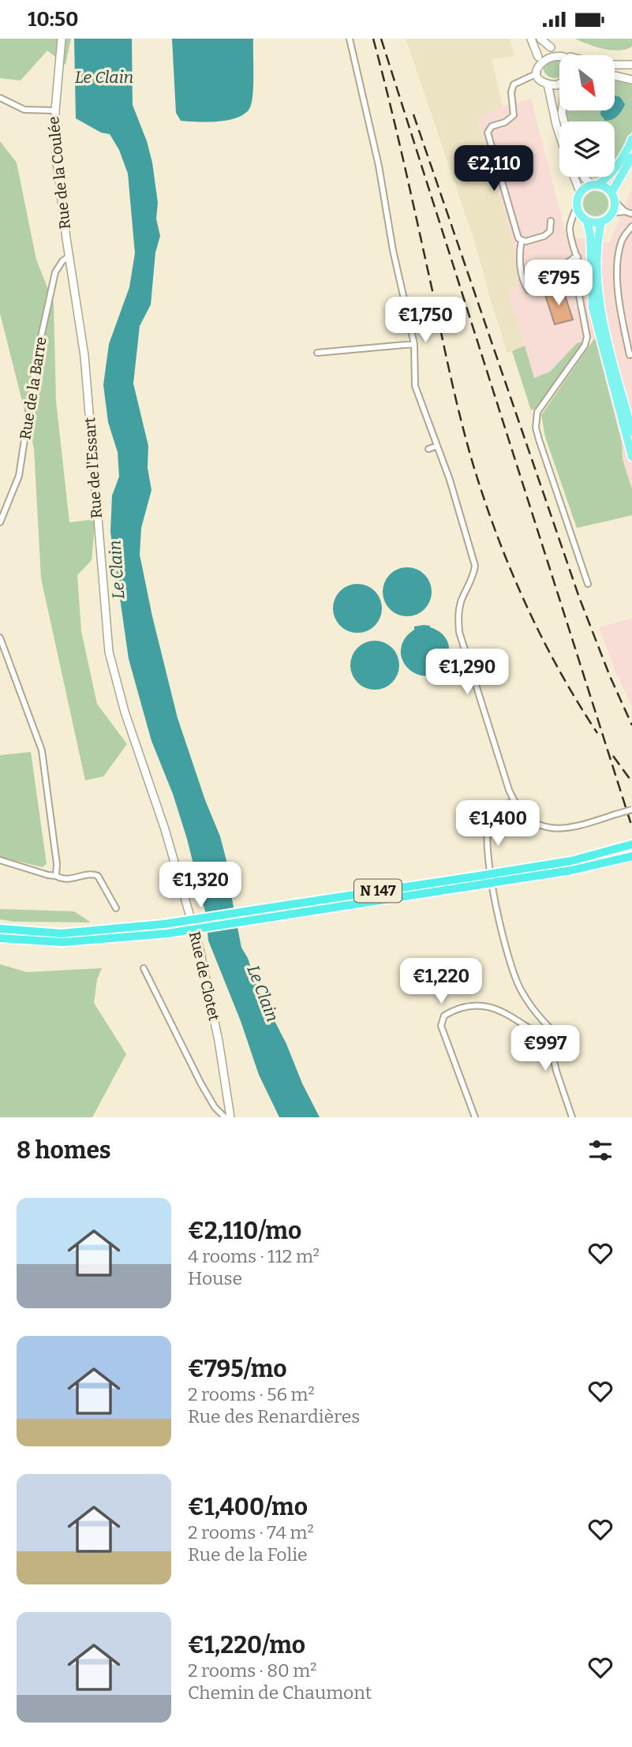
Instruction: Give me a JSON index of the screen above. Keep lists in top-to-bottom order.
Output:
{
  "streets": {
    "highway": ["N 147"],
    "main road": ["Rue de la Coulée", "Rue de l'Essart", "Rue de Clotet"],
    "street": ["Rue de la Barre"]
  },
  "crossings": [
    ["Rue de la Coulée", "Rue de la Barre"],
    ["Rue de la Coulée", "Rue de l'Essart"],
    ["Rue de la Barre", "Rue de l'Essart"],
    ["Rue de l'Essart", "Rue de Clotet"]
  ],
  "water": ["Le Clain"],
  "north": "bottom right",
  "page": {
    "status": "10:50",
    "price": [
      "€2,110",
      "€795",
      "€1,750",
      "€1,290",
      "€1,400",
      "€1,320",
      "€1,220",
      "€997"
    ],
    "heading": "8 homes",
    "list": [
      {
        "name": "€2,110/mo",
        "note": "4 rooms · 112 m² · House"
      },
      {
        "name": "€795/mo",
        "note": "2 rooms · 56 m² · Rue des Renardières"
      },
      {
        "name": "€1,400/mo",
        "note": "2 rooms · 74 m² · Rue de la Folie"
      },
      {
        "name": "€1,220/mo",
        "note": "2 rooms · 80 m² · Chemin de Chaumont"
      }
    ]
  }
}
